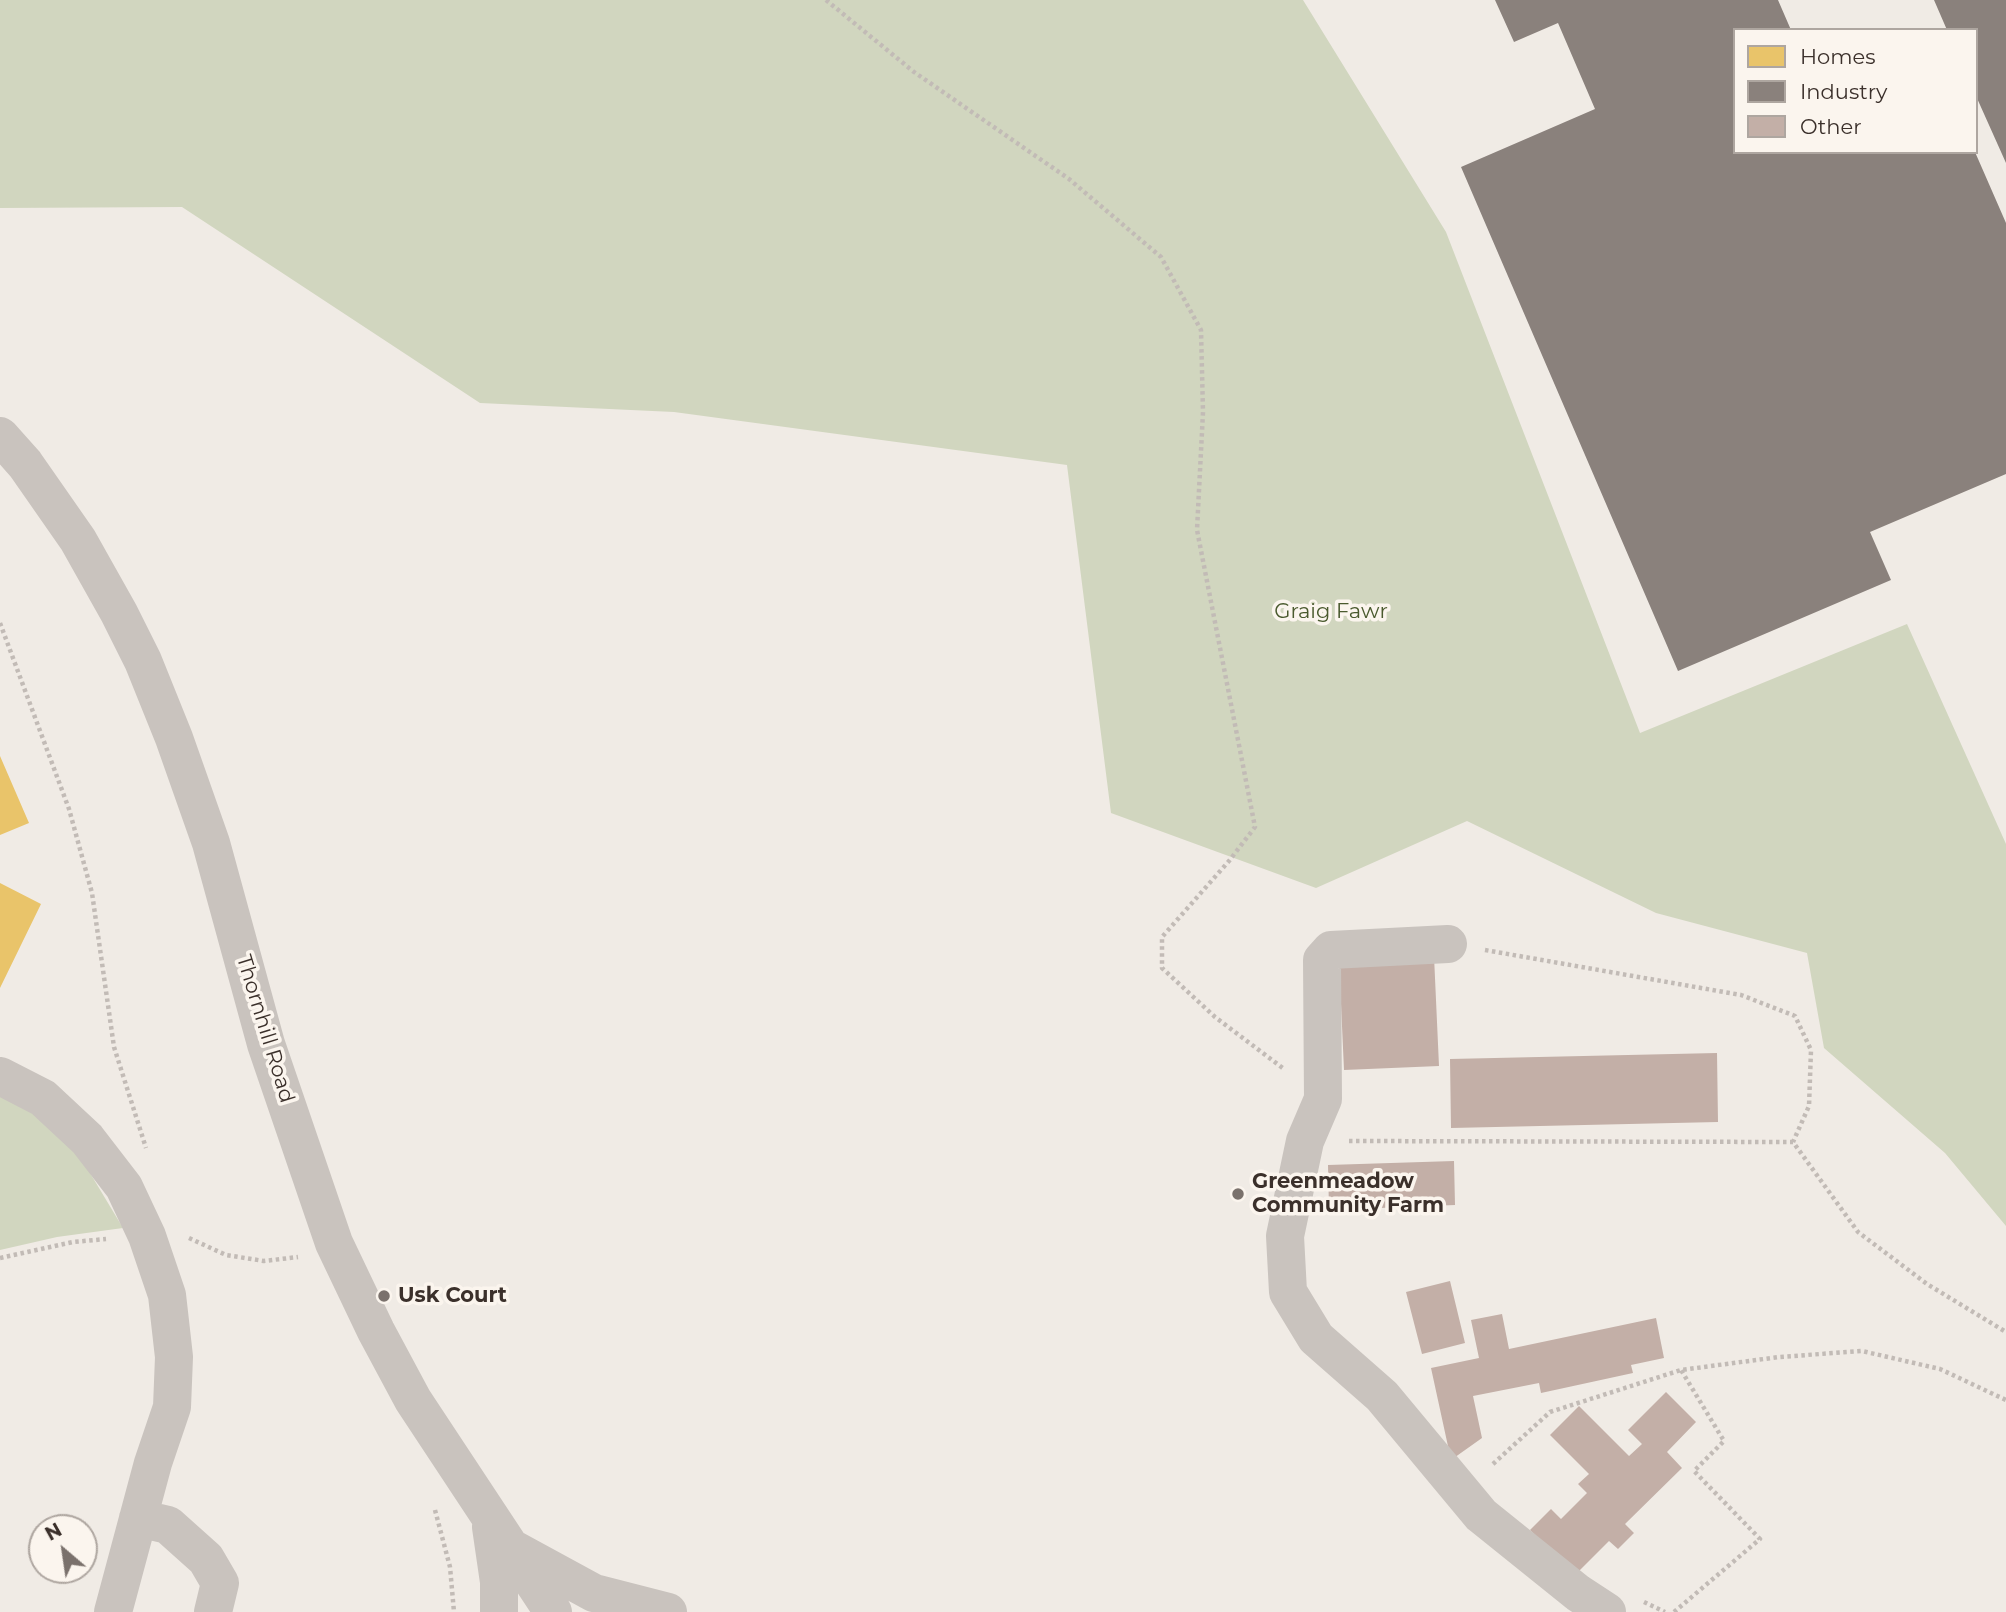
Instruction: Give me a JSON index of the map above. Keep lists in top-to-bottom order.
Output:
{
  "streets": {
    "street": ["Thornhill Road"]
  },
  "parks": ["Graig Fawr"],
  "places": ["Greenmeadow Community Farm", "Usk Court"],
  "legend": ["Homes", "Industry", "Other"],
  "north": "top left"
}
